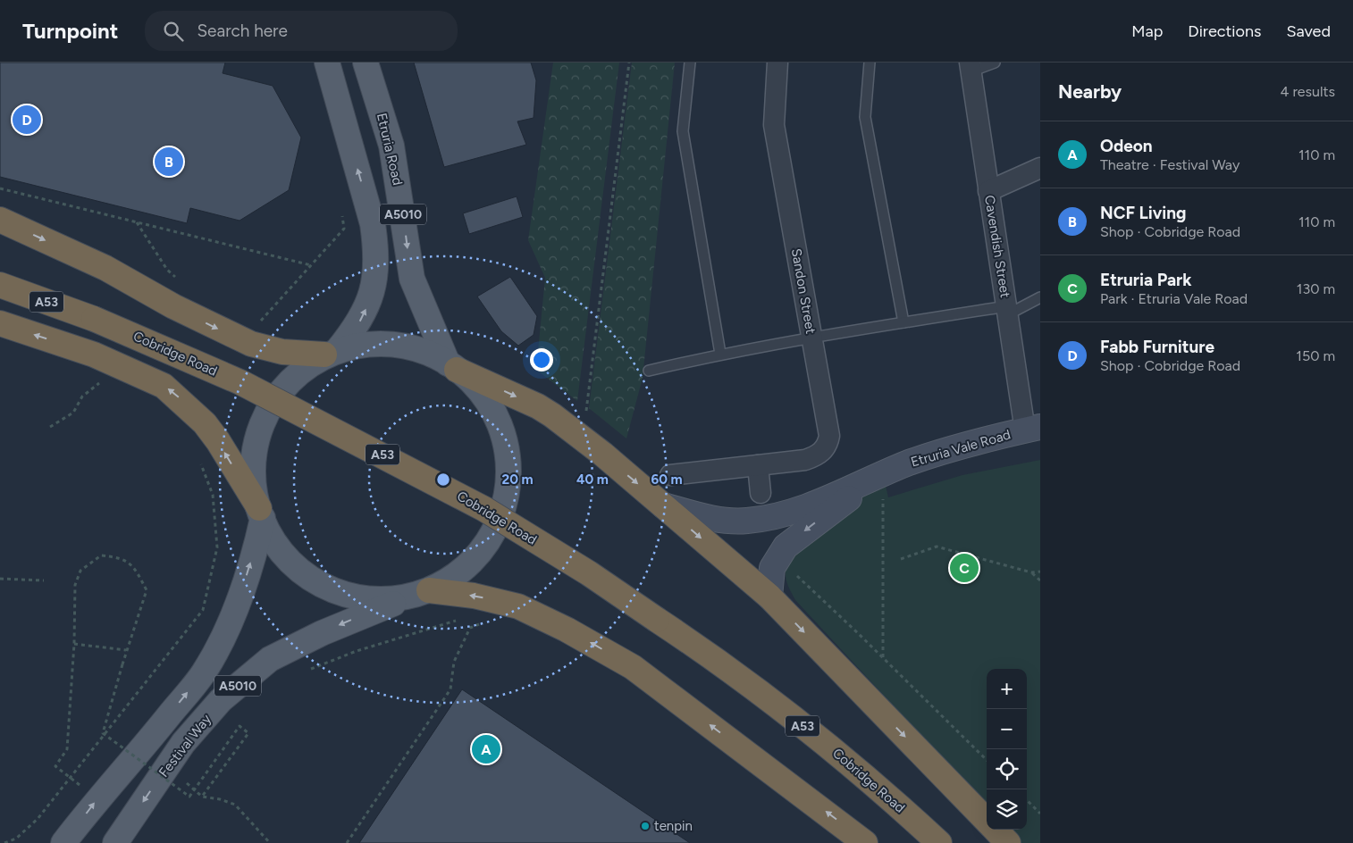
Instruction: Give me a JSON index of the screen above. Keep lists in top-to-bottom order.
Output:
{
  "streets": {
    "highway": ["A53", "Cobridge Road"],
    "main road": [
      "Etruria Road",
      "A5010",
      "Etruria Vale Road",
      "Festival Way"
    ],
    "street": ["Cavendish Street", "Sandon Street"]
  },
  "crossings": [
    ["Cavendish Street", "Etruria Vale Road"]
  ],
  "places": ["tenpin"],
  "page": {
    "header": "Turnpoint",
    "search": "Search here",
    "nav": ["Map", "Directions", "Saved"],
    "heading": ["Nearby", "4 results"],
    "pins": [
      "D",
      "B",
      "C",
      "A"
    ],
    "list": [
      {
        "mark": "A",
        "name": "Odeon",
        "note": "Theatre · Festival Way",
        "value": "110 m"
      },
      {
        "mark": "B",
        "name": "NCF Living",
        "note": "Shop · Cobridge Road",
        "value": "110 m"
      },
      {
        "mark": "C",
        "name": "Etruria Park",
        "note": "Park · Etruria Vale Road",
        "value": "130 m"
      },
      {
        "mark": "D",
        "name": "Fabb Furniture",
        "note": "Shop · Cobridge Road",
        "value": "150 m"
      }
    ],
    "map_buttons": ["+", "−"]
  },
  "rings": ["20 m", "40 m", "60 m"]
}
